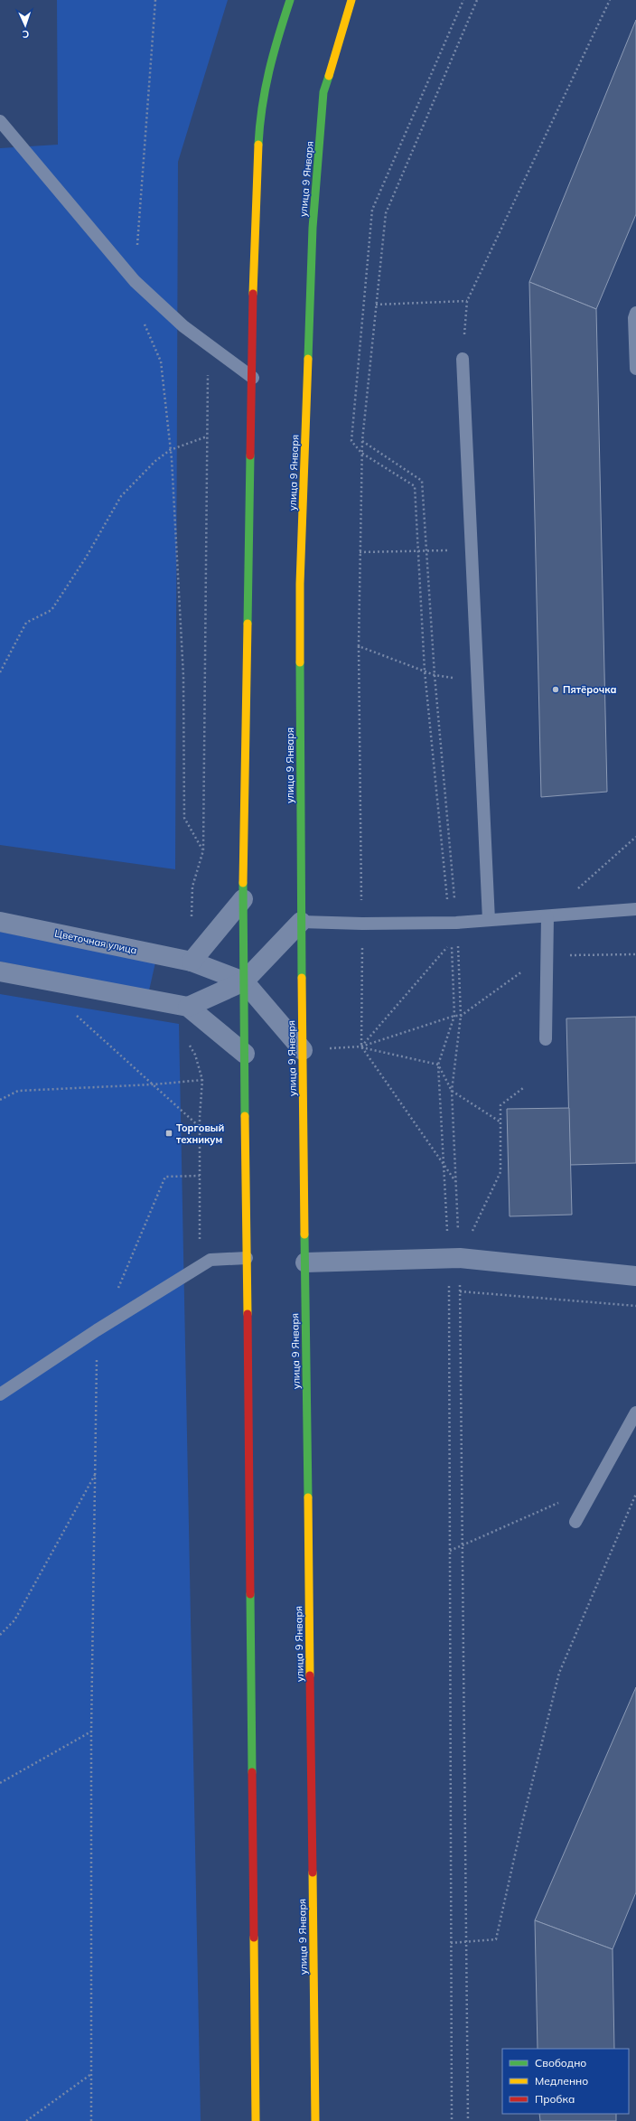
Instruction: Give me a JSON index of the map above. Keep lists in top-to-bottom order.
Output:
{
  "streets": {
    "main road": ["улица 9 Января"],
    "street": ["Цветочная улица"]
  },
  "places": {
    "other": ["Пятёрочка"],
    "transit": ["Торговый техникум"]
  },
  "legend": ["Свободно", "Медленно", "Пробка"],
  "north": "bottom"
}
